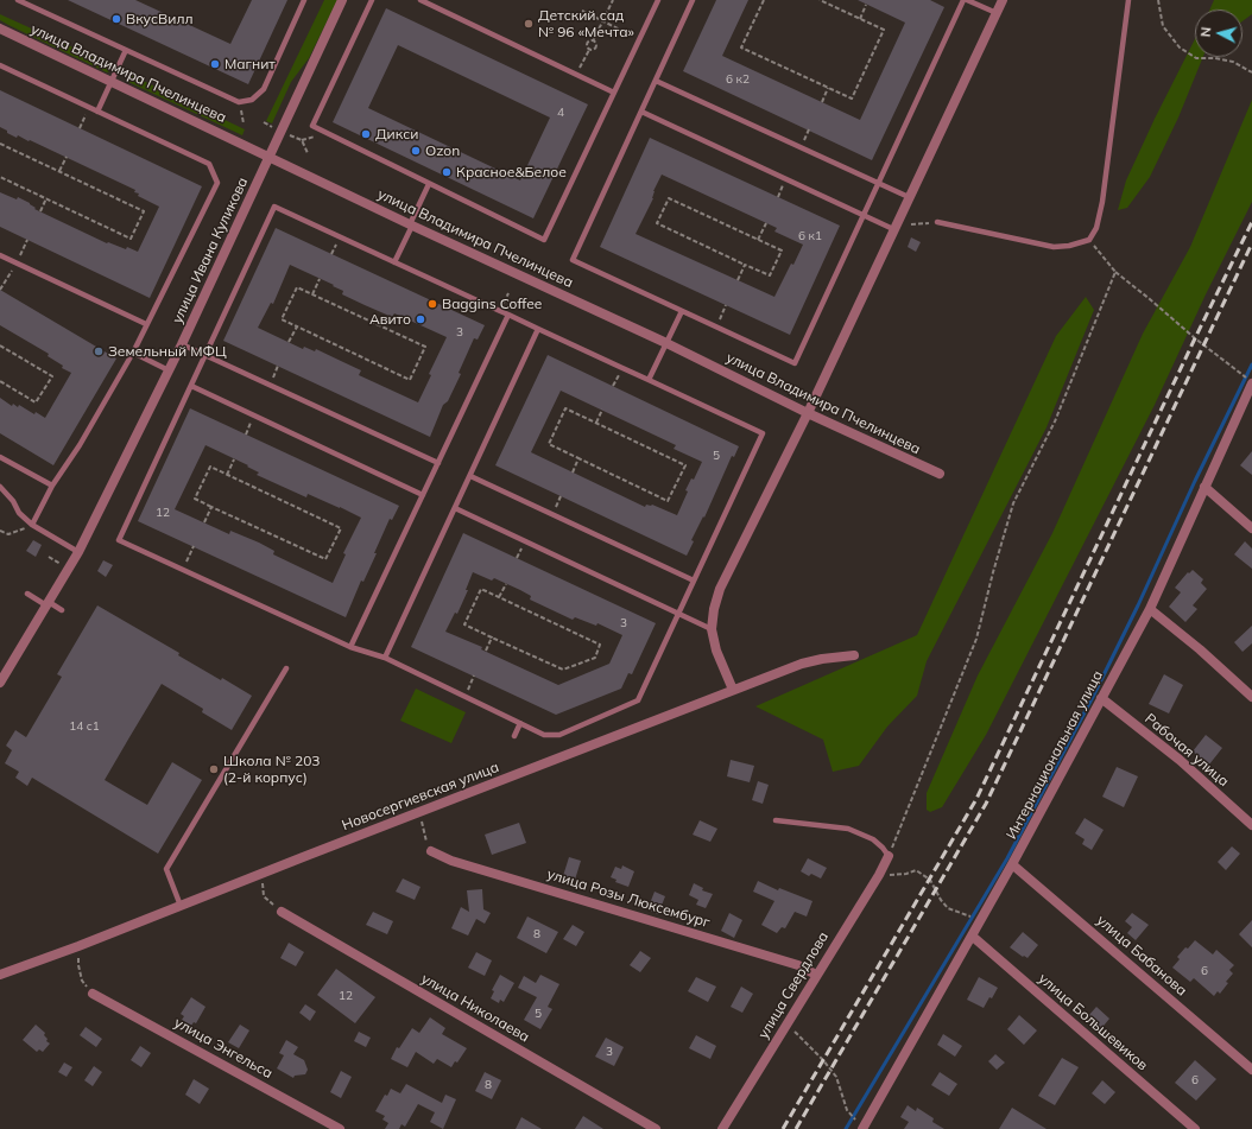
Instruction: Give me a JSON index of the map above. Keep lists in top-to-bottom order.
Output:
{
  "streets": {
    "street": [
      "улица Владимира Пчелинцева",
      "улица Ивана Куликова",
      "Рабочая улица",
      "Интернациональная улица",
      "Новосергиевская улица",
      "улица Розы Люксембург",
      "улица Бабанова",
      "улица Свердлова",
      "улица Николаева",
      "улица Большевиков",
      "улица Энгельса"
    ]
  },
  "crossings": [
    ["улица Владимира Пчелинцева", "улица Ивана Куликова"],
    ["Рабочая улица", "Интернациональная улица"],
    ["Интернациональная улица", "улица Бабанова"],
    ["Интернациональная улица", "улица Большевиков"],
    ["улица Розы Люксембург", "улица Свердлова"]
  ],
  "places": [
    "ВкусВилл",
    "Детский сад № 96 «Мечта»",
    "Магнит",
    "Дикси",
    "Ozon",
    "Красное&Белое",
    "Baggins Coffee",
    "Авито",
    "Земельный МФЦ",
    "Школа № 203 (2-й корпус)"
  ],
  "house_numbers": [
    "6 к2",
    "4",
    "6 к1",
    "3",
    "5",
    "12",
    "3",
    "14 с1",
    "8",
    "6",
    "12",
    "5",
    "3",
    "6",
    "8"
  ],
  "north": "left"
}
